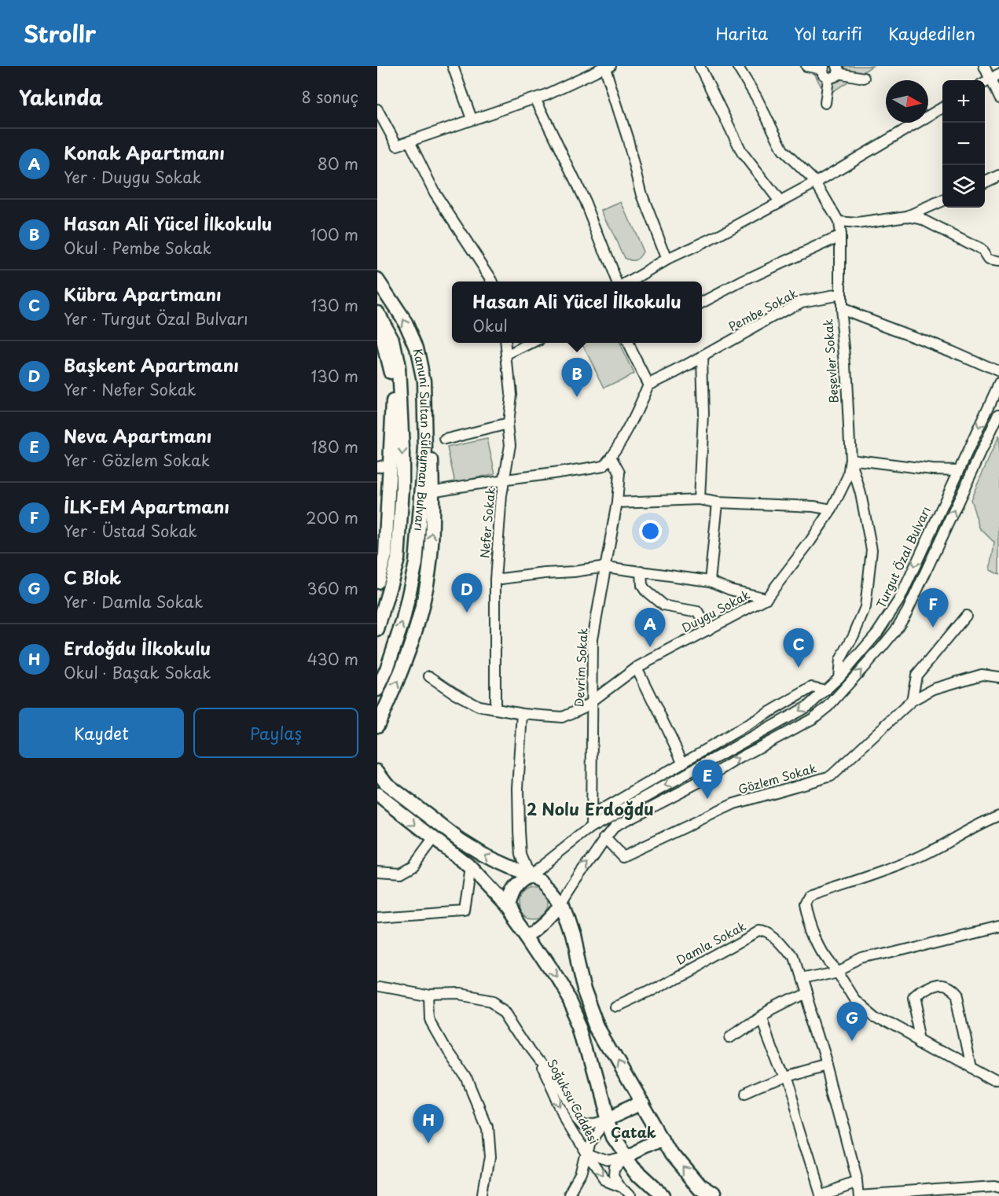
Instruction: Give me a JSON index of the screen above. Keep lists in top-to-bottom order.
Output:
{
  "streets": {
    "main road": ["Kanuni Sultan Süleyman Bulvarı"],
    "street": [
      "Pembe Sokak",
      "Beşevler Sokak",
      "Nefer Sokak",
      "Turgut Özal Bulvarı",
      "Duygu Sokak",
      "Devrim Sokak",
      "Gözlem Sokak",
      "Damla Sokak",
      "Soğuksu Caddesi"
    ]
  },
  "crossings": [
    ["Pembe Sokak", "Beşevler Sokak"],
    ["Beşevler Sokak", "Turgut Özal Bulvarı"],
    ["Beşevler Sokak", "Duygu Sokak"],
    ["Nefer Sokak", "Duygu Sokak"],
    ["Turgut Özal Bulvarı", "Devrim Sokak"],
    ["Duygu Sokak", "Devrim Sokak"]
  ],
  "districts": ["2 Nolu Erdoğdu", "Çatak"],
  "north": "right",
  "page": {
    "header": "Strollr",
    "nav": ["Harita", "Yol tarifi", "Kaydedilen"],
    "heading": ["Yakında", "8 sonuç"],
    "map_buttons": ["+", "−"],
    "list": [
      {
        "mark": "A",
        "name": "Konak Apartmanı",
        "note": "Yer · Duygu Sokak",
        "value": "80 m"
      },
      {
        "mark": "B",
        "name": "Hasan Ali Yücel İlkokulu",
        "note": "Okul · Pembe Sokak",
        "value": "100 m"
      },
      {
        "mark": "C",
        "name": "Kübra Apartmanı",
        "note": "Yer · Turgut Özal Bulvarı",
        "value": "130 m"
      },
      {
        "mark": "D",
        "name": "Başkent Apartmanı",
        "note": "Yer · Nefer Sokak",
        "value": "130 m"
      },
      {
        "mark": "E",
        "name": "Neva Apartmanı",
        "note": "Yer · Gözlem Sokak",
        "value": "180 m"
      },
      {
        "mark": "F",
        "name": "İLK-EM Apartmanı",
        "note": "Yer · Üstad Sokak",
        "value": "200 m"
      },
      {
        "mark": "G",
        "name": "C Blok",
        "note": "Yer · Damla Sokak",
        "value": "360 m"
      },
      {
        "mark": "H",
        "name": "Erdoğdu İlkokulu",
        "note": "Okul · Başak Sokak",
        "value": "430 m"
      }
    ],
    "popup": ["Hasan Ali Yücel İlkokulu", "Okul"],
    "pins": [
      "B",
      "D",
      "F",
      "A",
      "C",
      "E",
      "G",
      "H"
    ],
    "buttons": ["Kaydet", "Paylaş"]
  }
}
